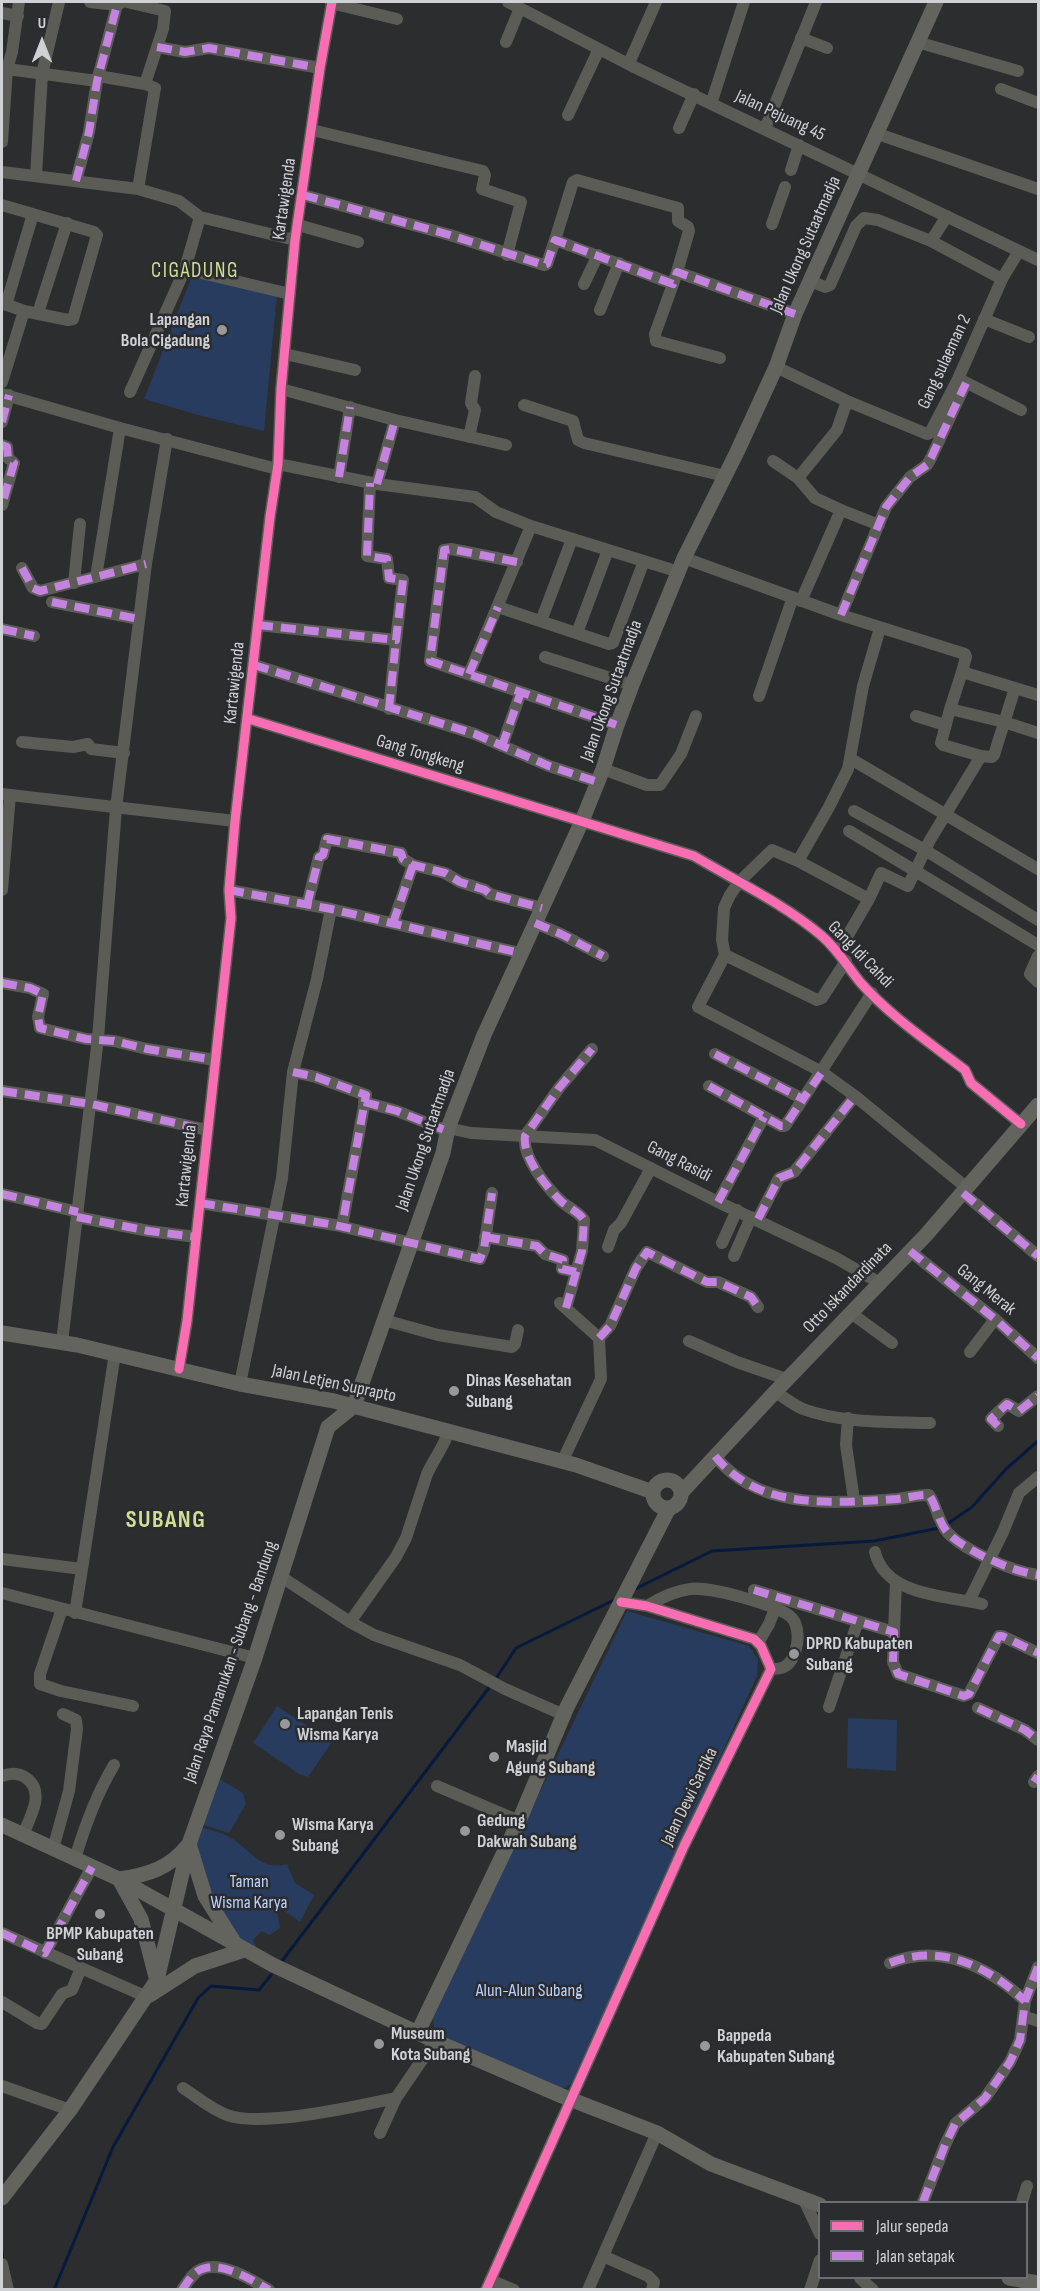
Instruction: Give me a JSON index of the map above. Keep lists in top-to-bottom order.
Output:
{
  "streets": {
    "main road": [
      "Jalan Ukong Sutaatmadja",
      "Otto Iskandardinata",
      "Jalan Letjen Suprapto",
      "Jalan Raya Pamanukan - Subang - Bandung"
    ],
    "street": [
      "Jalan Pejuang 45",
      "Kartawigenda",
      "Gang sulaeman 2",
      "Gang Tongkeng",
      "Gang Idi Cahdi",
      "Gang Rasidi",
      "Gang Merak",
      "Jalan Dewi Sartika"
    ]
  },
  "crossings": [
    ["Jalan Pejuang 45", "Jalan Ukong Sutaatmadja"],
    ["Jalan Pejuang 45", "Gang sulaeman 2"],
    ["Kartawigenda", "Gang Tongkeng"],
    ["Kartawigenda", "Jalan Letjen Suprapto"],
    ["Jalan Ukong Sutaatmadja", "Gang sulaeman 2"],
    ["Jalan Ukong Sutaatmadja", "Gang Tongkeng"],
    ["Jalan Ukong Sutaatmadja", "Gang Idi Cahdi"],
    ["Jalan Ukong Sutaatmadja", "Gang Rasidi"],
    ["Jalan Ukong Sutaatmadja", "Jalan Letjen Suprapto"],
    ["Gang Tongkeng", "Gang Idi Cahdi"],
    ["Gang Idi Cahdi", "Otto Iskandardinata"],
    ["Gang Rasidi", "Otto Iskandardinata"],
    ["Otto Iskandardinata", "Gang Merak"],
    ["Otto Iskandardinata", "Jalan Letjen Suprapto"]
  ],
  "districts": ["CIGADUNG", "SUBANG"],
  "parks": ["Taman Wisma Karya", "Alun-Alun Subang"],
  "places": [
    "Lapangan Bola Cigadung",
    "Dinas Kesehatan Subang",
    "DPRD Kabupaten Subang",
    "Lapangan Tenis Wisma Karya",
    "Masjid Agung Subang",
    "Gedung Dakwah Subang",
    "Wisma Karya Subang",
    "BPMP Kabupaten Subang",
    "Museum Kota Subang",
    "Bappeda Kabupaten Subang"
  ],
  "legend": ["Jalur sepeda", "Jalan setapak"],
  "north": "top"
}
